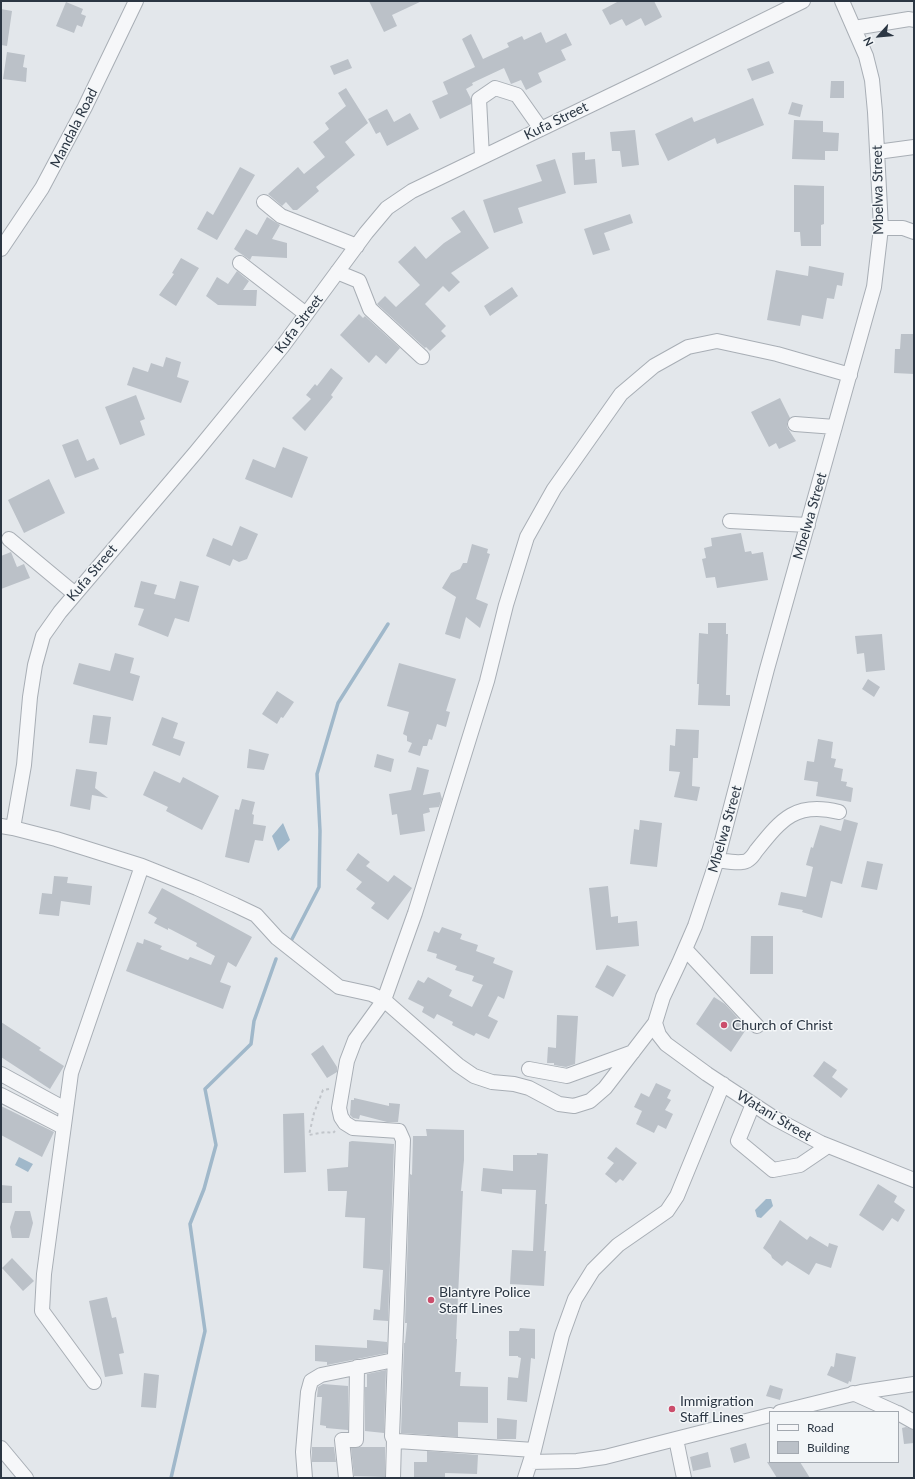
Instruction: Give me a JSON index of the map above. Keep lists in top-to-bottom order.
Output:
{
  "streets": {
    "street": [
      "Kufa Street",
      "Mandala Road",
      "Mbelwa Street",
      "Watani Street"
    ]
  },
  "crossings": [
    ["Mbelwa Street", "Watani Street"]
  ],
  "places": ["Church of Christ", "Blantyre Police Staff Lines", "Immigration Staff Lines"],
  "legend": ["Road", "Building"],
  "north": "bottom left"
}
